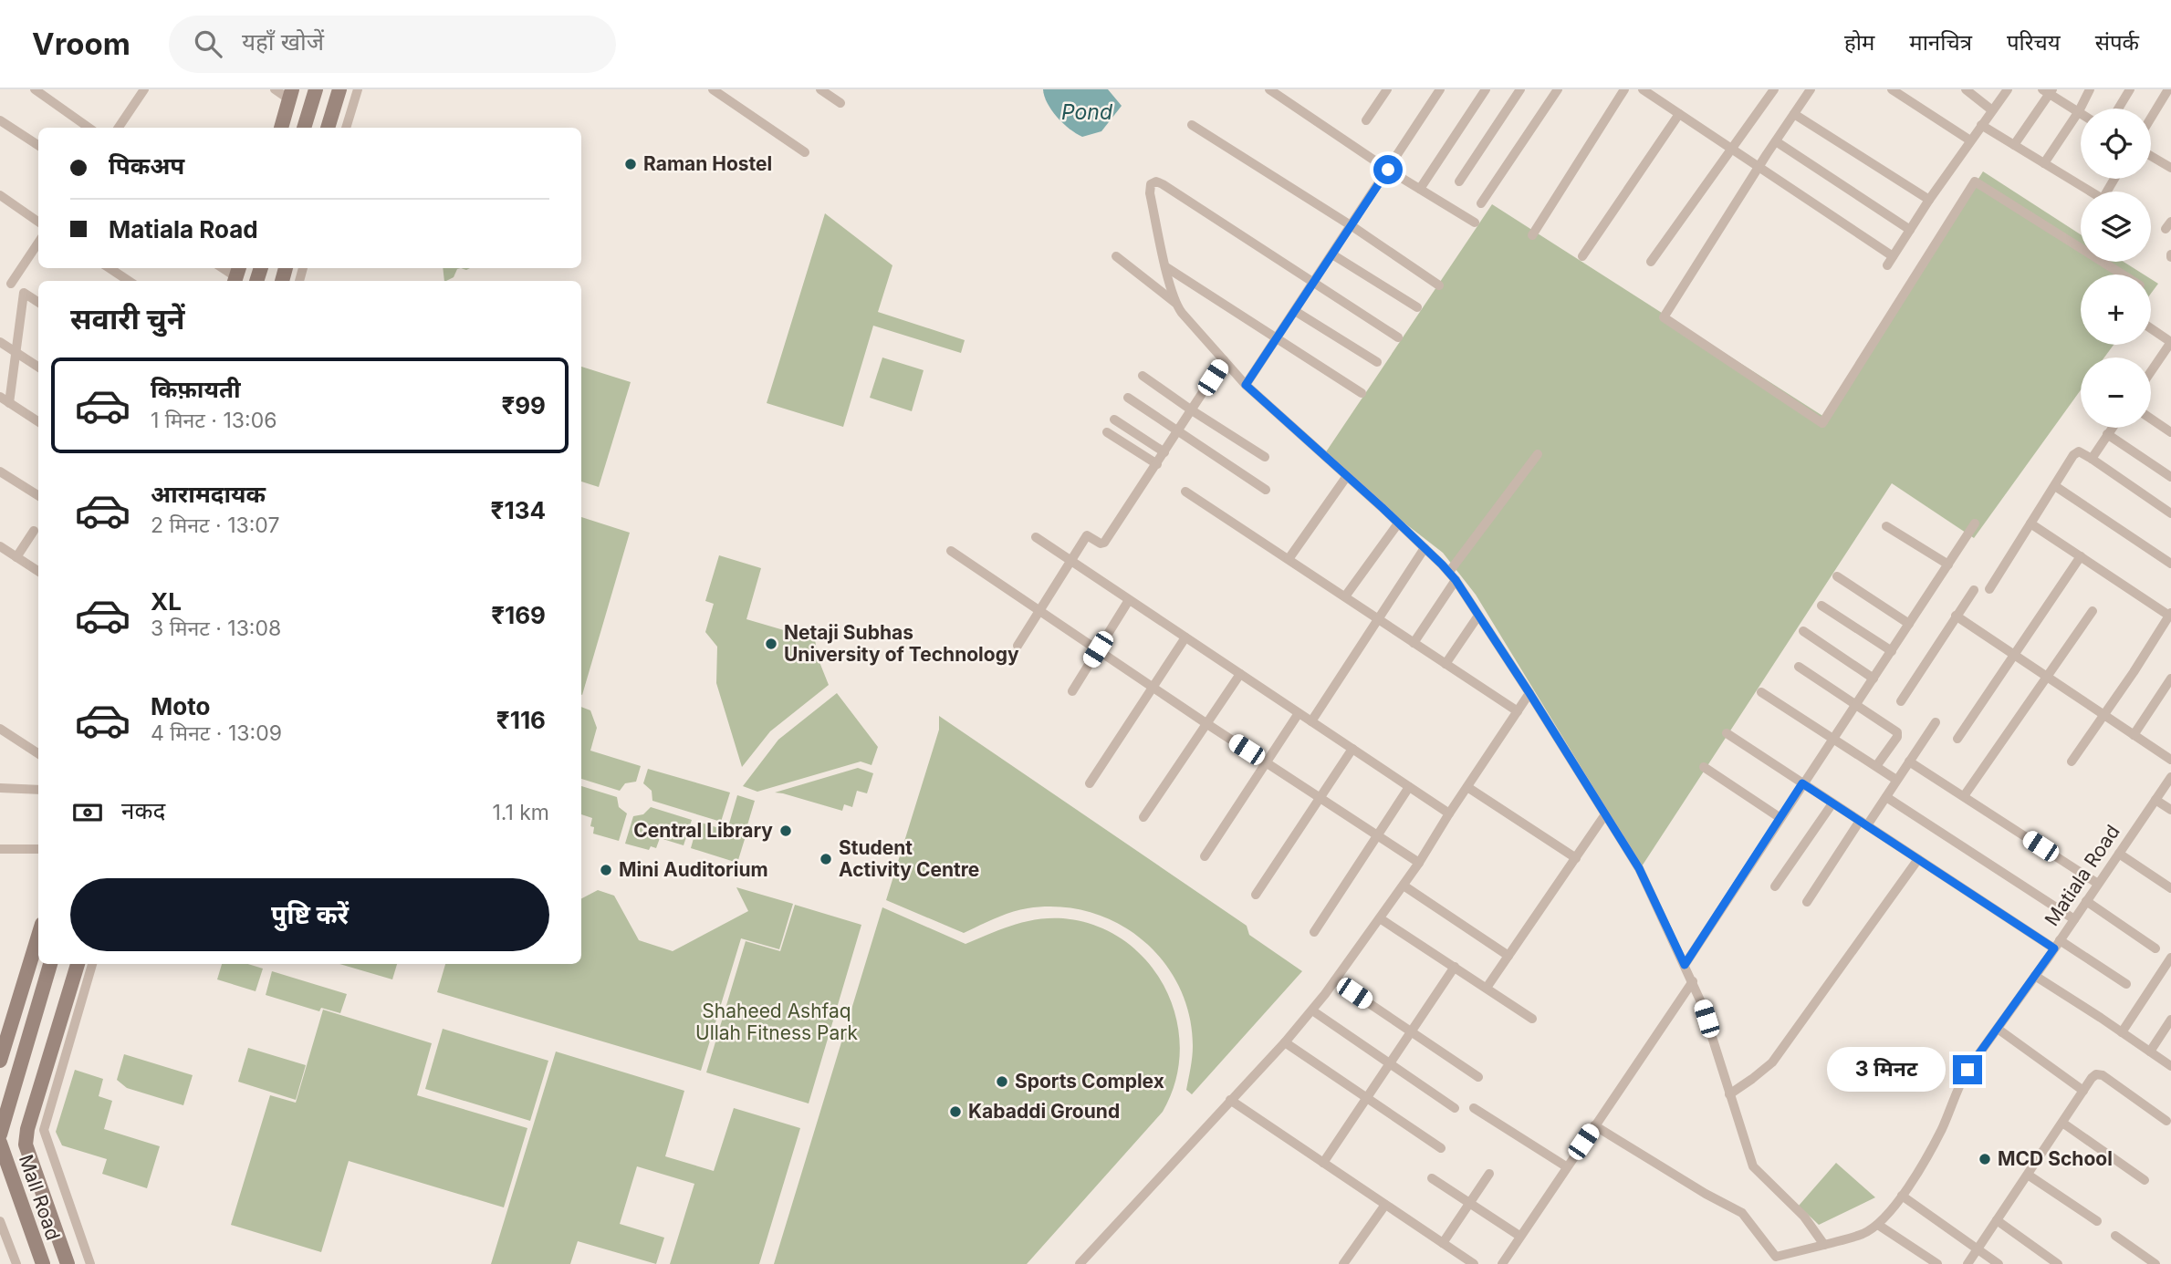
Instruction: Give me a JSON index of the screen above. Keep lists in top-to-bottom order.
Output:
{
  "streets": {
    "main road": ["Mall Road"],
    "street": ["Matiala Road"]
  },
  "water": ["Pond"],
  "parks": ["Shaheed Ashfaq Ullah Fitness Park"],
  "places": [
    "Raman Hostel",
    "Netaji Subhas University of Technology",
    "Central Library",
    "Student Activity Centre",
    "Mini Auditorium",
    "Sports Complex",
    "Kabaddi Ground",
    "MCD School"
  ],
  "page": {
    "header": "Vroom",
    "search": "यहाँ खोजें",
    "nav": [
      "होम",
      "मानचित्र",
      "परिचय",
      "संपर्क"
    ],
    "map_buttons": ["+", "−"],
    "banner": ["पिकअप", "Matiala Road"],
    "heading": "सवारी चुनें",
    "list": [
      {
        "name": "किफ़ायती",
        "note": "1 मिनट · 13:06",
        "value": "₹99"
      },
      {
        "name": "आरामदायक",
        "note": "2 मिनट · 13:07",
        "value": "₹134"
      },
      {
        "name": "XL",
        "note": "3 मिनट · 13:08",
        "value": "₹169"
      },
      {
        "name": "Moto",
        "note": "4 मिनट · 13:09",
        "value": "₹116"
      }
    ],
    "pay": ["नकद", "1.1 km"],
    "buttons": "पुष्टि करें",
    "bubble": "3 मिनट"
  }
}
